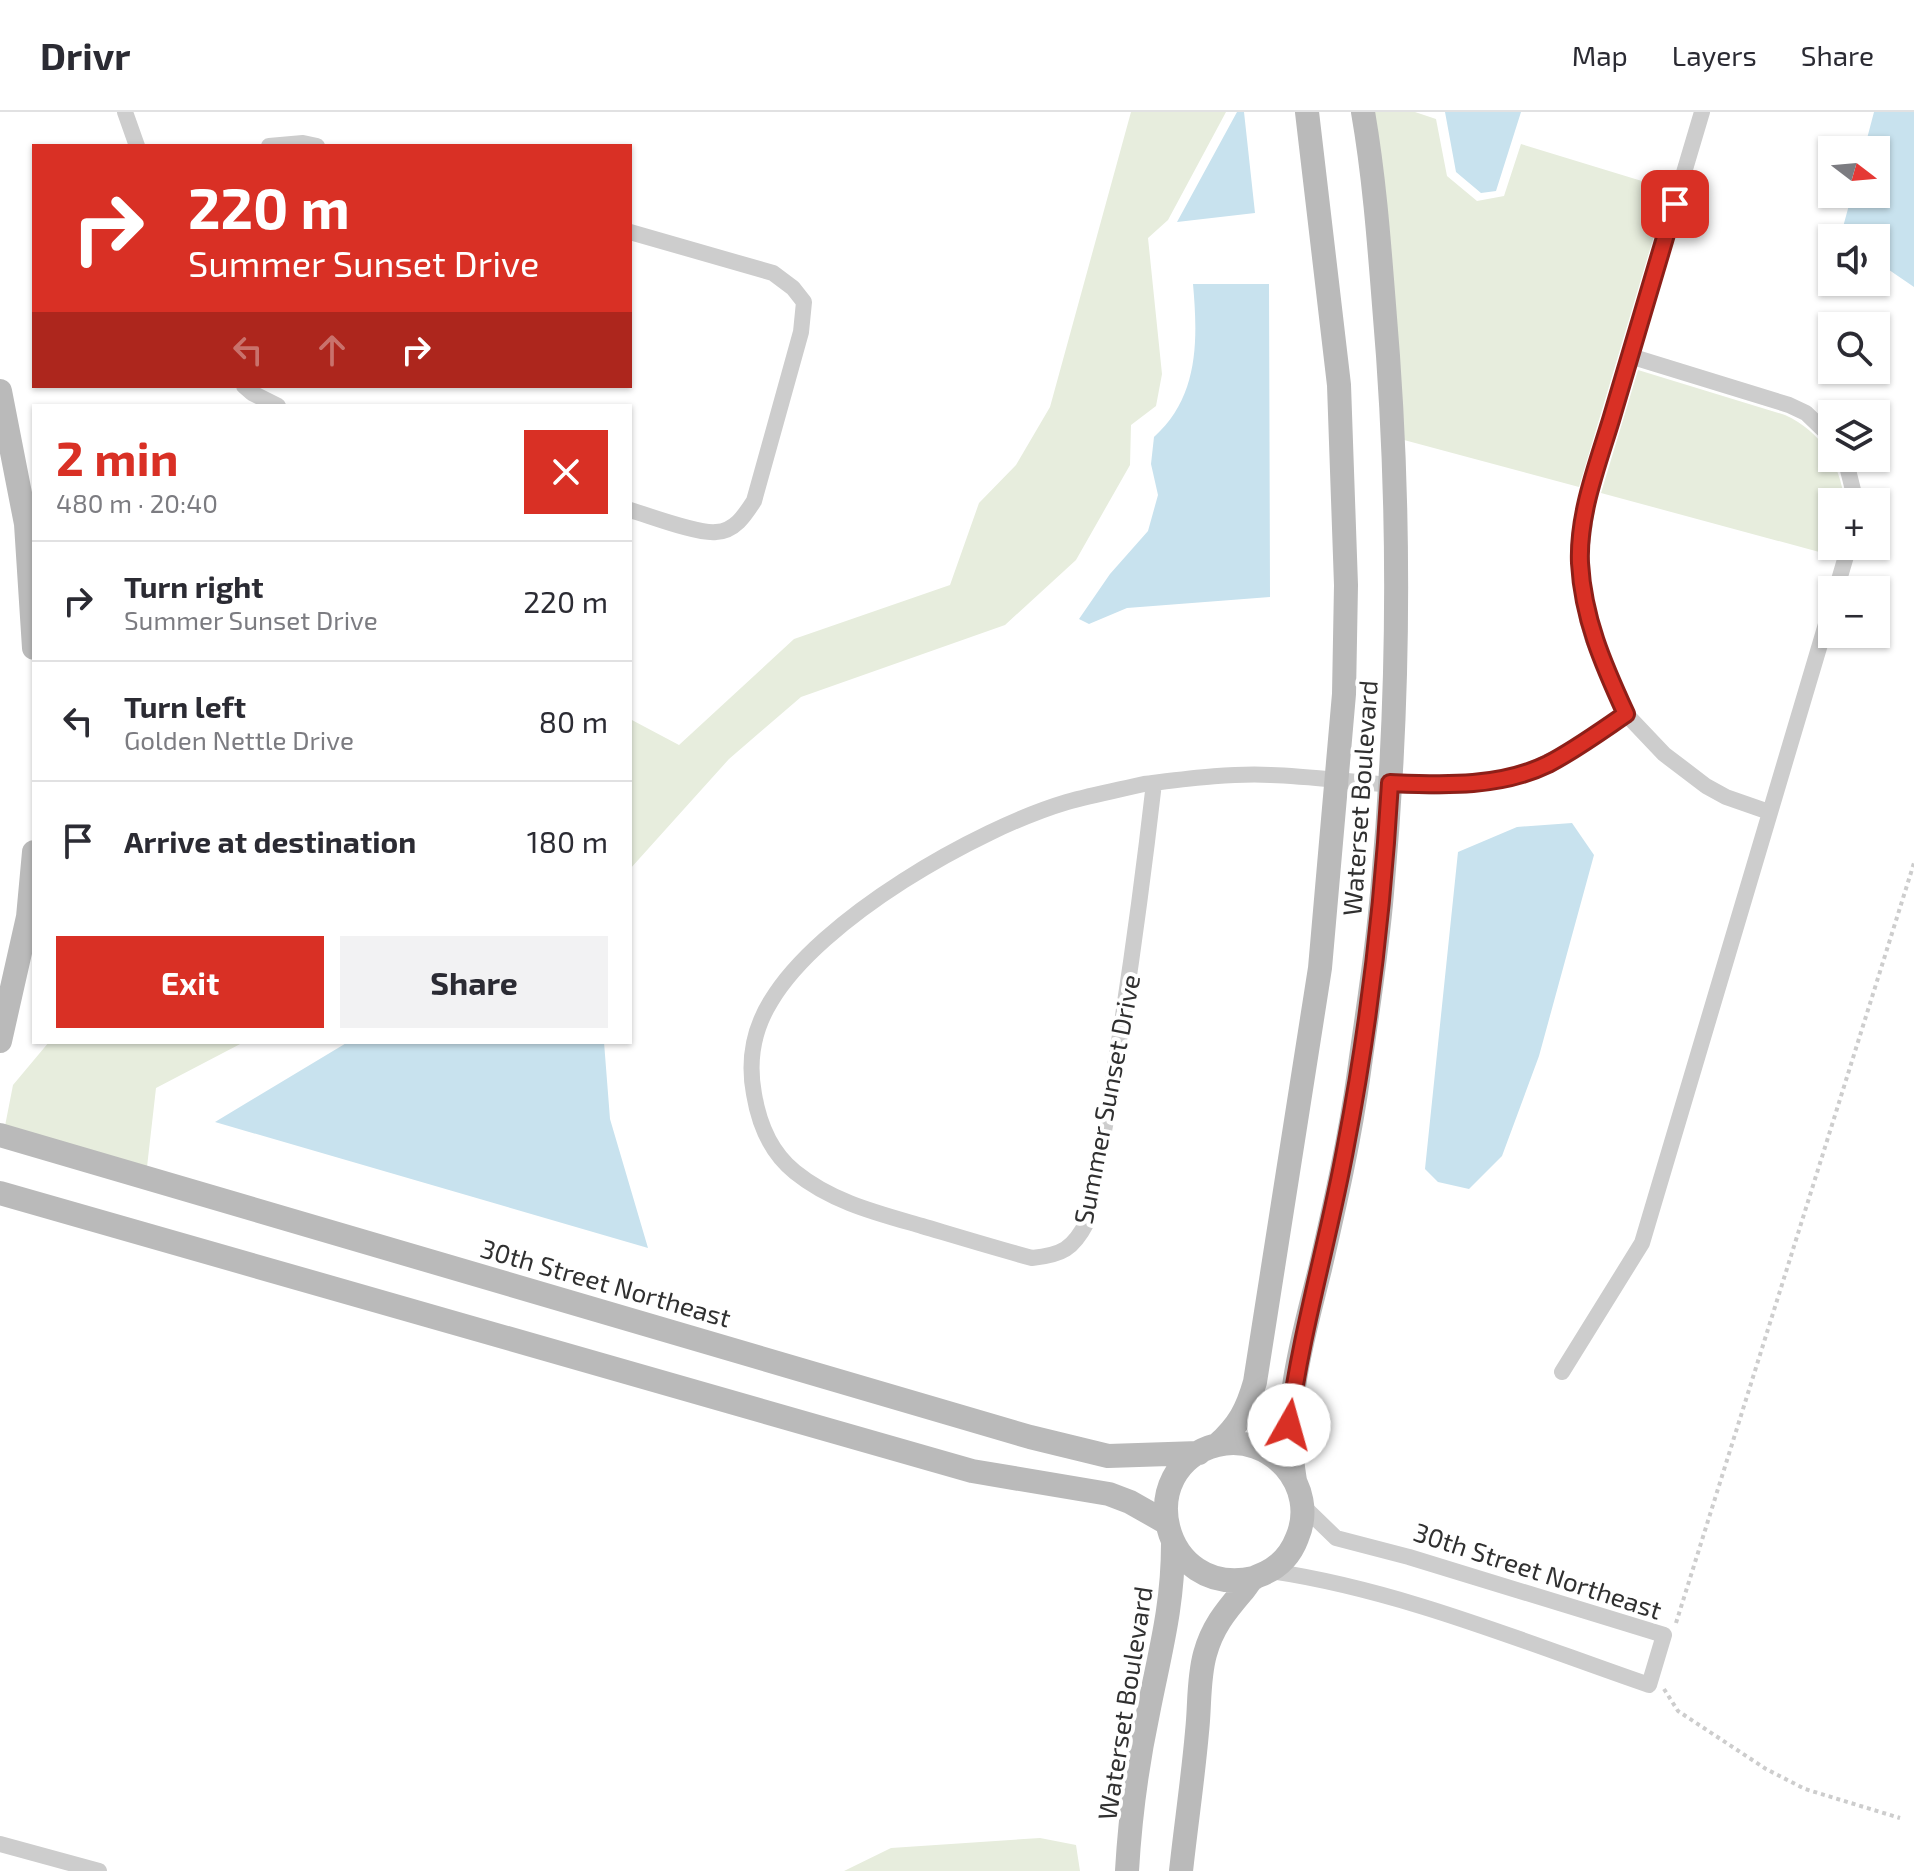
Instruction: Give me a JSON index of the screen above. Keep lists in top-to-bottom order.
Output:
{
  "streets": {
    "street": ["Waterset Boulevard", "Summer Sunset Drive", "30th Street Northeast"]
  },
  "crossings": [
    ["Waterset Boulevard", "Summer Sunset Drive"],
    ["Waterset Boulevard", "30th Street Northeast"]
  ],
  "north": "right",
  "page": {
    "header": "Drivr",
    "nav": ["Map", "Layers", "Share"],
    "map_buttons": ["+", "−"],
    "turn": ["220 m", "Summer Sunset Drive"],
    "heading": ["2 min", "480 m · 20:40"],
    "list": [
      {
        "name": "Turn right",
        "note": "Summer Sunset Drive",
        "value": "220 m"
      },
      {
        "name": "Turn left",
        "note": "Golden Nettle Drive",
        "value": "80 m"
      },
      {
        "name": "Arrive at destination",
        "value": "180 m"
      }
    ],
    "buttons": ["Exit", "Share"]
  }
}
